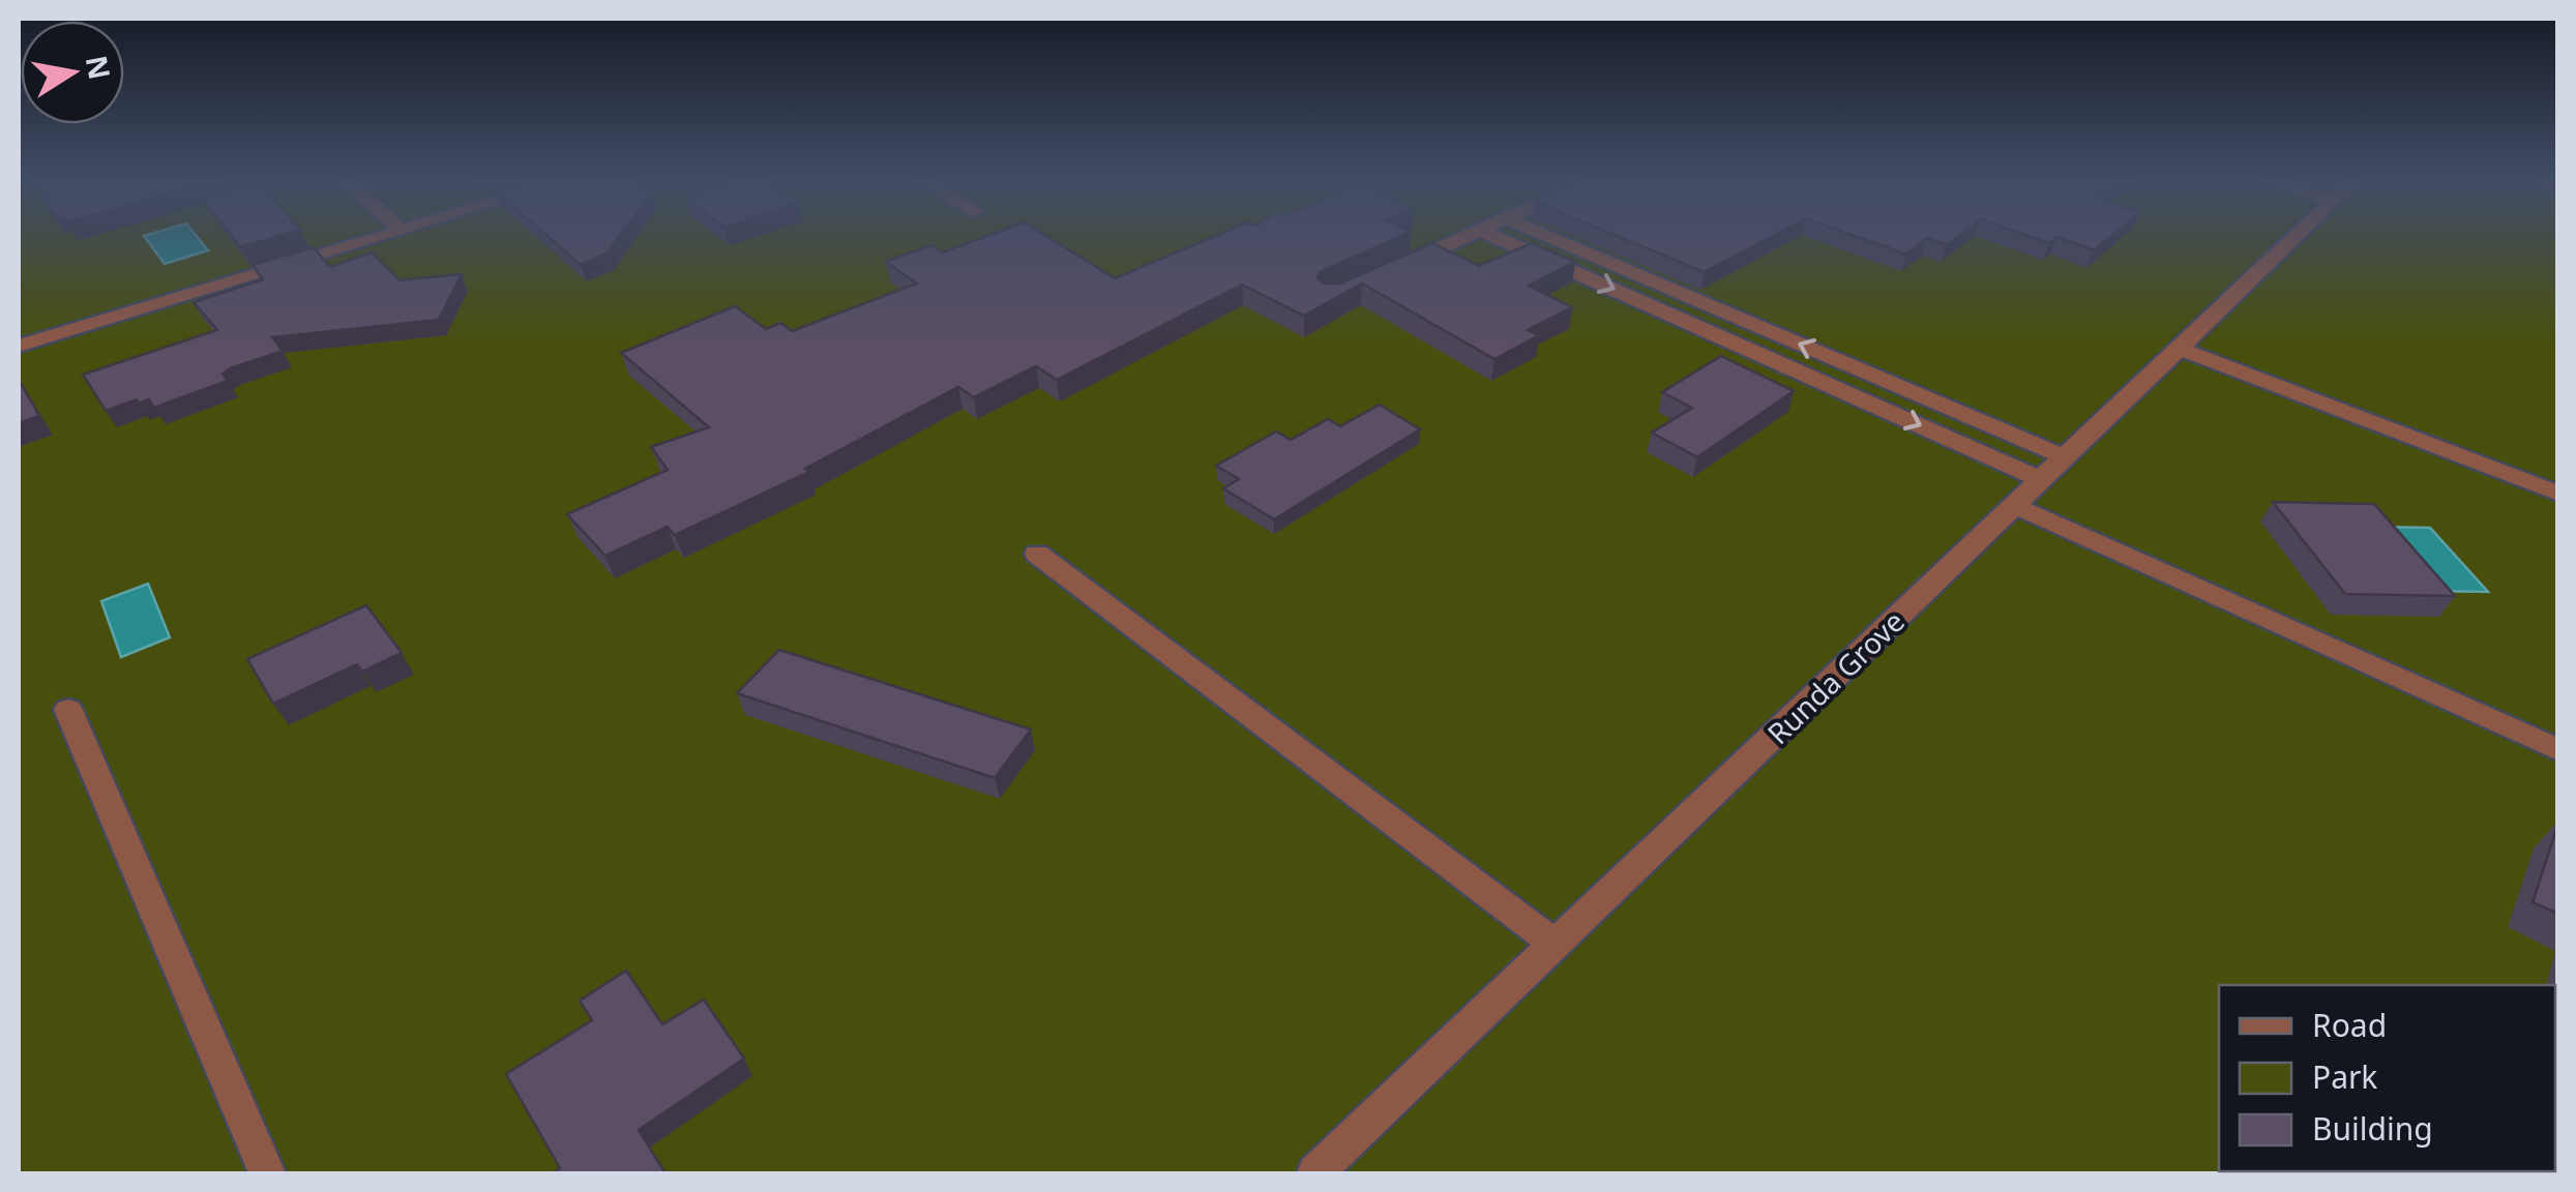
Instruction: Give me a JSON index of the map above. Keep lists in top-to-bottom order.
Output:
{
  "streets": {
    "street": ["Runda Grove"]
  },
  "legend": ["Road", "Park", "Building"],
  "north": "right"
}
